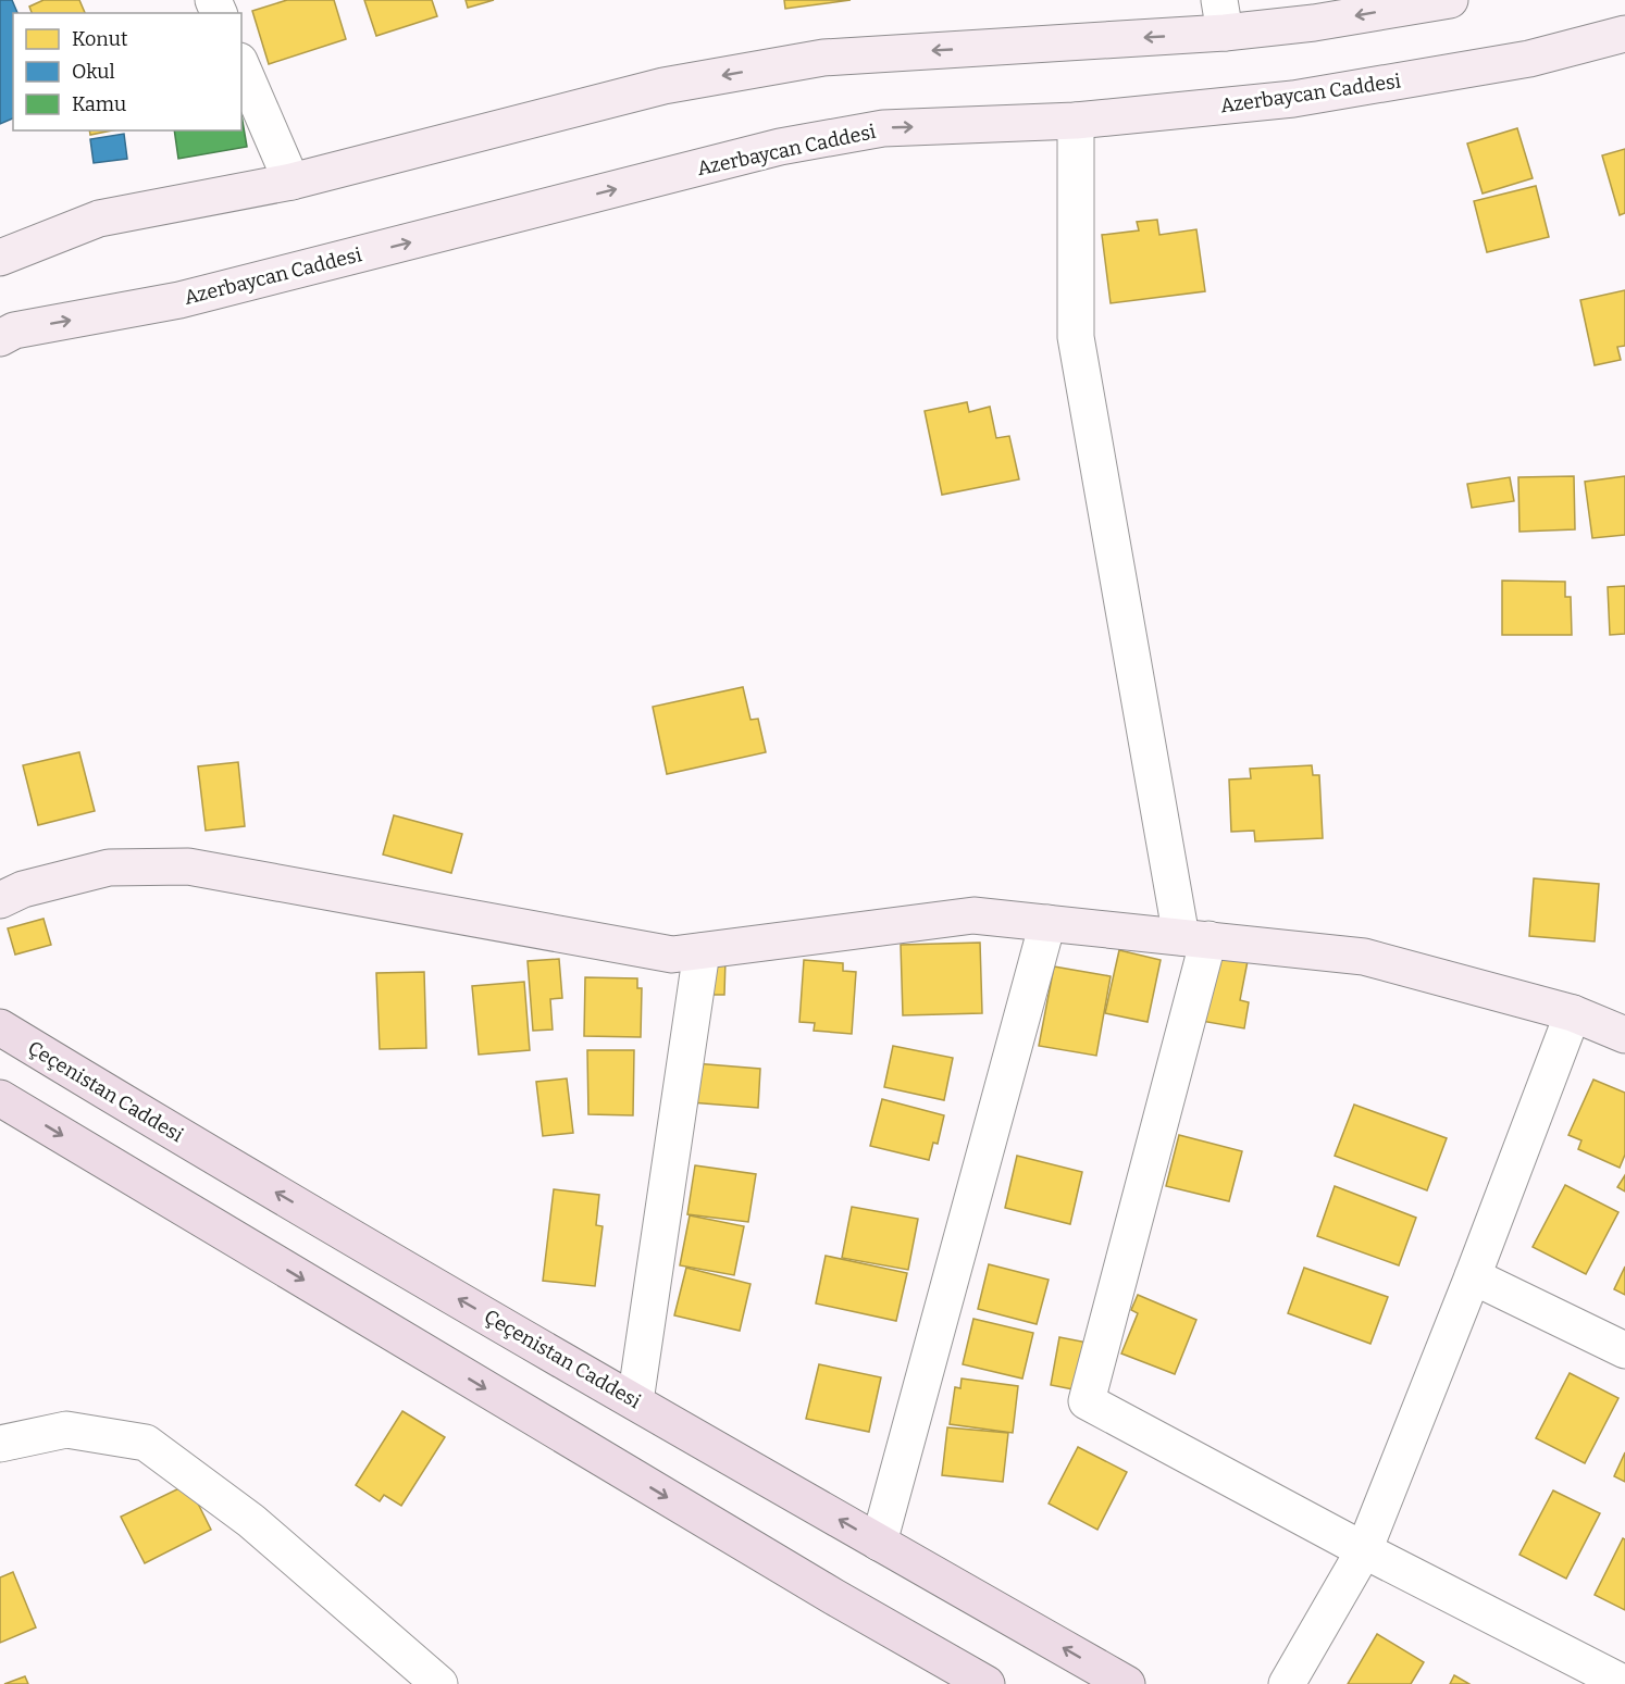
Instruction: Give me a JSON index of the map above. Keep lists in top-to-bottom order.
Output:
{
  "streets": {
    "main road": ["Azerbaycan Caddesi", "Çeçenistan Caddesi"]
  },
  "legend": ["Konut", "Okul", "Kamu"]
}
